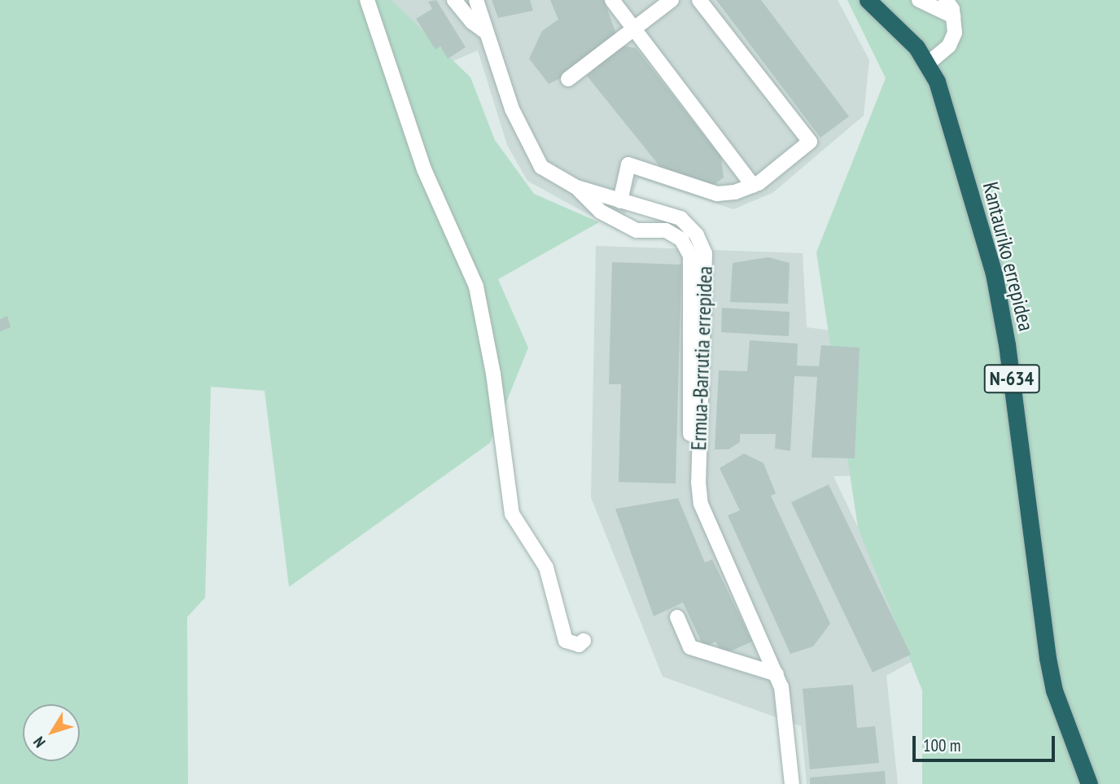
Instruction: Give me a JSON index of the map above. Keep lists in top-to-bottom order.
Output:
{
  "streets": {
    "highway": ["Kantauriko errepidea", "N-634"],
    "street": ["Ermua-Barrutia errepidea"]
  },
  "scale_bar": "100 m",
  "north": "bottom left"
}
